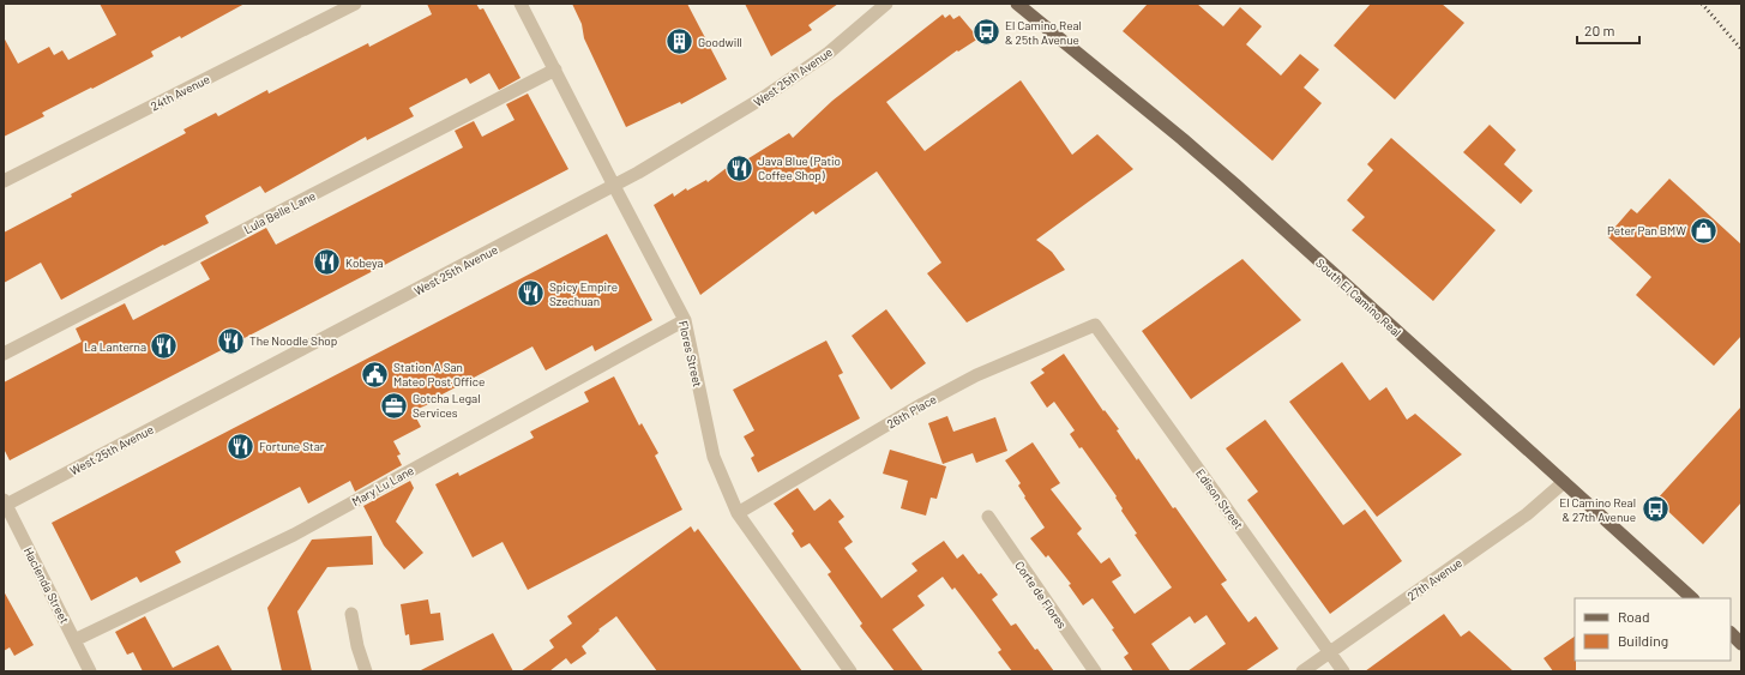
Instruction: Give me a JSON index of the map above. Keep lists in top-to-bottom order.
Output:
{
  "streets": {
    "main road": ["South El Camino Real"],
    "street": [
      "West 25th Avenue",
      "24th Avenue",
      "Lula Belle Lane",
      "Flores Street",
      "26th Place",
      "Mary Lu Lane",
      "Edison Street",
      "27th Avenue",
      "Hacienda Street",
      "Corte de Flores"
    ]
  },
  "crossings": [
    ["West 25th Avenue", "Flores Street"],
    ["West 25th Avenue", "Hacienda Street"],
    ["Lula Belle Lane", "Flores Street"],
    ["South El Camino Real", "27th Avenue"],
    ["Flores Street", "26th Place"],
    ["Flores Street", "Mary Lu Lane"],
    ["26th Place", "Edison Street"],
    ["Mary Lu Lane", "Hacienda Street"],
    ["Edison Street", "27th Avenue"]
  ],
  "places": {
    "bus stop": ["El Camino Real & 25th Avenue", "El Camino Real & 27th Avenue"],
    "building": ["Goodwill"],
    "restaurant": [
      "Java Blue (Patio Coffee Shop)",
      "Kobeya",
      "Spicy Empire Szechuan",
      "The Noodle Shop",
      "La Lanterna",
      "Fortune Star"
    ],
    "shop": ["Peter Pan BMW"],
    "public building": ["Station A San Mateo Post Office"],
    "office": ["Gotcha Legal Services"]
  },
  "legend": ["Road", "Building"],
  "scale_bar": "20 m"
}
